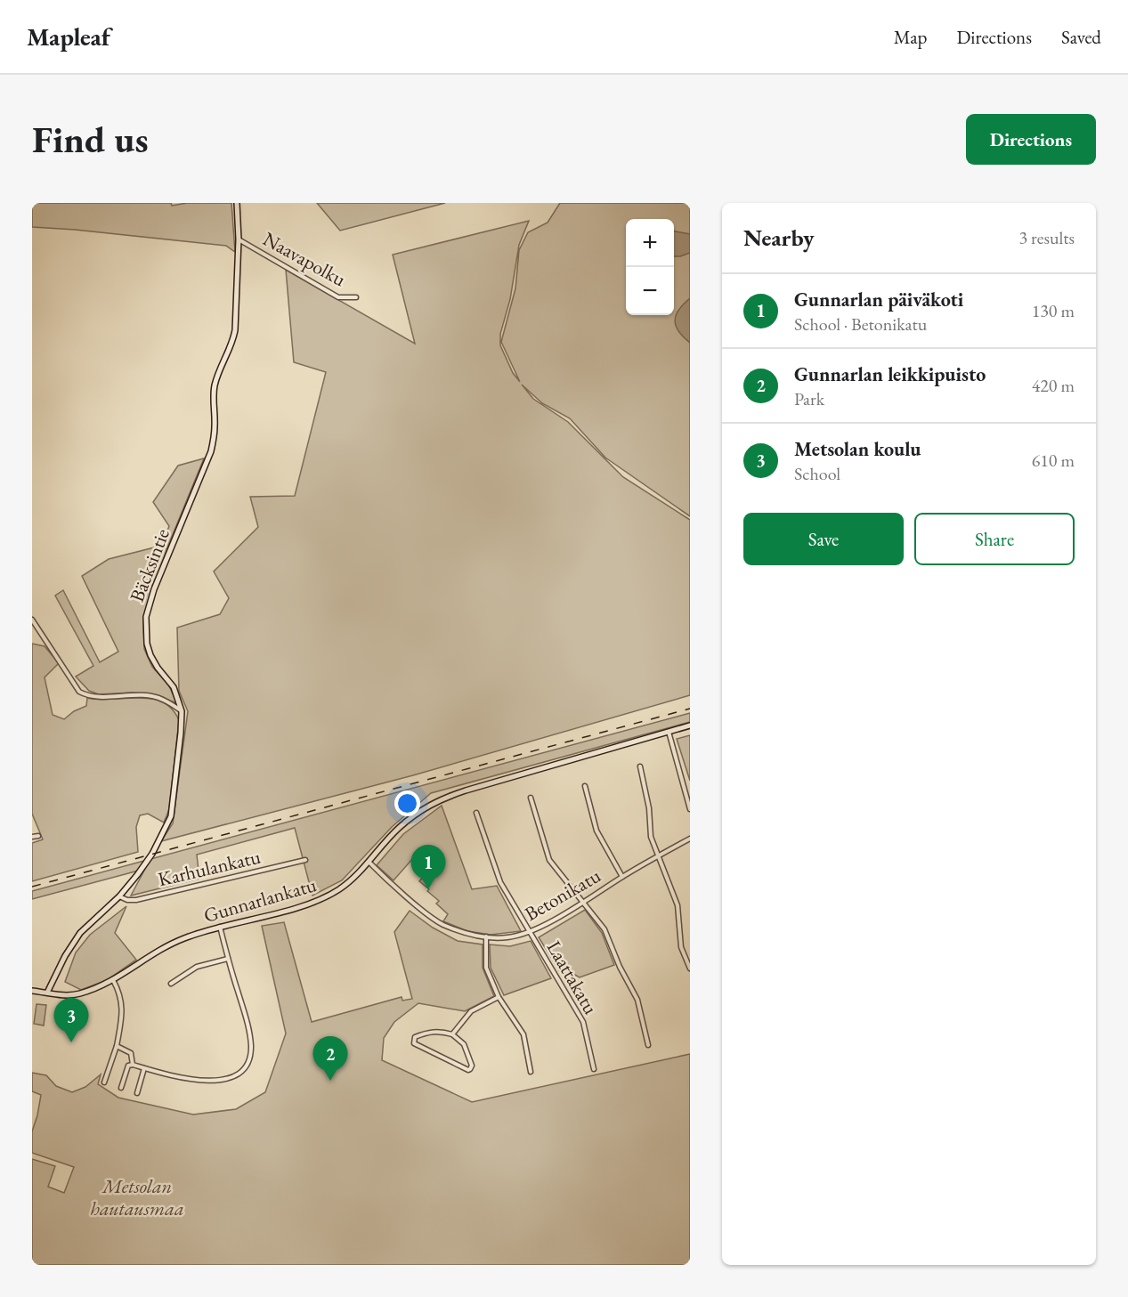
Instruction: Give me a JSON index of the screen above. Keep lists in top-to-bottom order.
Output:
{
  "streets": {
    "street": [
      "Naavapolku",
      "Bäcksintie",
      "Karhulankatu",
      "Betonikatu",
      "Gunnarlankatu",
      "Laattakatu"
    ]
  },
  "crossings": [
    ["Naavapolku", "Bäcksintie"],
    ["Bäcksintie", "Karhulankatu"],
    ["Bäcksintie", "Gunnarlankatu"],
    ["Betonikatu", "Gunnarlankatu"],
    ["Betonikatu", "Laattakatu"]
  ],
  "parks": ["Metsolan hautausmaa"],
  "page": {
    "header": "Mapleaf",
    "nav": ["Map", "Directions", "Saved"],
    "buttons": [
      "Directions",
      ["Save", "Share"]
    ],
    "title": "Find us",
    "heading": ["Nearby", "3 results"],
    "map_buttons": ["+", "−"],
    "list": [
      {
        "mark": "1",
        "name": "Gunnarlan päiväkoti",
        "note": "School · Betonikatu",
        "value": "130 m"
      },
      {
        "mark": "2",
        "name": "Gunnarlan leikkipuisto",
        "note": "Park",
        "value": "420 m"
      },
      {
        "mark": "3",
        "name": "Metsolan koulu",
        "note": "School",
        "value": "610 m"
      }
    ],
    "pins": ["1", "3", "2"]
  }
}
